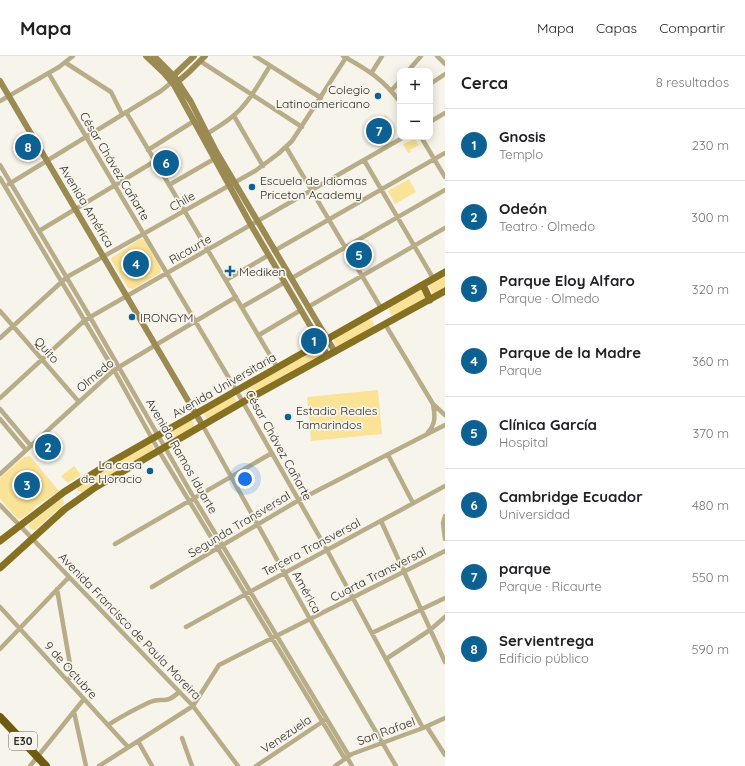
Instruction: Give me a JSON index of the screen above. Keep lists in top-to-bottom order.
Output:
{
  "streets": {
    "highway": ["E30"],
    "main road": ["Avenida América", "Avenida Universitaria"],
    "street": [
      "César Chávez Cañarte",
      "Chile",
      "Ricaurte",
      "Quito",
      "Olmedo",
      "Avenida Ramos Iduarte",
      "Segunda Transversal",
      "Tercera Transversal",
      "Cuarta Transversal",
      "América",
      "Avenida Francisco de Paula Moreira",
      "9 de Octubre",
      "San Rafael",
      "Venezuela"
    ]
  },
  "crossings": [
    ["César Chávez Cañarte", "Chile"],
    ["César Chávez Cañarte", "Ricaurte"],
    ["César Chávez Cañarte", "Olmedo"],
    ["César Chávez Cañarte", "Avenida Universitaria"],
    ["César Chávez Cañarte", "Segunda Transversal"],
    ["César Chávez Cañarte", "Tercera Transversal"],
    ["César Chávez Cañarte", "Cuarta Transversal"],
    ["César Chávez Cañarte", "San Rafael"],
    ["Chile", "Avenida América"],
    ["Chile", "Quito"],
    ["Chile", "Avenida Ramos Iduarte"],
    ["Avenida América", "Ricaurte"],
    ["Avenida América", "Olmedo"],
    ["Avenida América", "Avenida Universitaria"],
    ["Avenida América", "América"],
    ["Ricaurte", "Quito"],
    ["Ricaurte", "Avenida Ramos Iduarte"],
    ["Quito", "Olmedo"],
    ["Olmedo", "Avenida Ramos Iduarte"],
    ["Avenida Universitaria", "Avenida Ramos Iduarte"],
    ["Avenida Universitaria", "América"],
    ["Avenida Universitaria", "Avenida Francisco de Paula Moreira"],
    ["Avenida Ramos Iduarte", "Segunda Transversal"],
    ["Avenida Ramos Iduarte", "Tercera Transversal"],
    ["Avenida Ramos Iduarte", "Cuarta Transversal"],
    ["Avenida Ramos Iduarte", "San Rafael"],
    ["Avenida Ramos Iduarte", "Venezuela"],
    ["Segunda Transversal", "América"],
    ["Tercera Transversal", "América"],
    ["Cuarta Transversal", "América"],
    ["Cuarta Transversal", "Avenida Francisco de Paula Moreira"],
    ["América", "San Rafael"]
  ],
  "places": {
    "other": [
      "Colegio Latinoamericano",
      "Escuela de Idiomas Priceton Academy",
      "IRONGYM",
      "Estadio Reales Tamarindos",
      "La casa de Horacio"
    ],
    "health": ["Mediken"]
  },
  "page": {
    "header": "Mapa",
    "nav": ["Mapa", "Capas", "Compartir"],
    "heading": ["Cerca", "8 resultados"],
    "map_buttons": ["+", "−"],
    "list": [
      {
        "mark": "1",
        "name": "Gnosis",
        "note": "Templo",
        "value": "230 m"
      },
      {
        "mark": "2",
        "name": "Odeón",
        "note": "Teatro · Olmedo",
        "value": "300 m"
      },
      {
        "mark": "3",
        "name": "Parque Eloy Alfaro",
        "note": "Parque · Olmedo",
        "value": "320 m"
      },
      {
        "mark": "4",
        "name": "Parque de la Madre",
        "note": "Parque",
        "value": "360 m"
      },
      {
        "mark": "5",
        "name": "Clínica García",
        "note": "Hospital",
        "value": "370 m"
      },
      {
        "mark": "6",
        "name": "Cambridge Ecuador",
        "note": "Universidad",
        "value": "480 m"
      },
      {
        "mark": "7",
        "name": "parque",
        "note": "Parque · Ricaurte",
        "value": "550 m"
      },
      {
        "mark": "8",
        "name": "Servientrega",
        "note": "Edificio público",
        "value": "590 m"
      }
    ],
    "pins": [
      "7",
      "8",
      "6",
      "5",
      "4",
      "1",
      "2",
      "3"
    ]
  }
}
